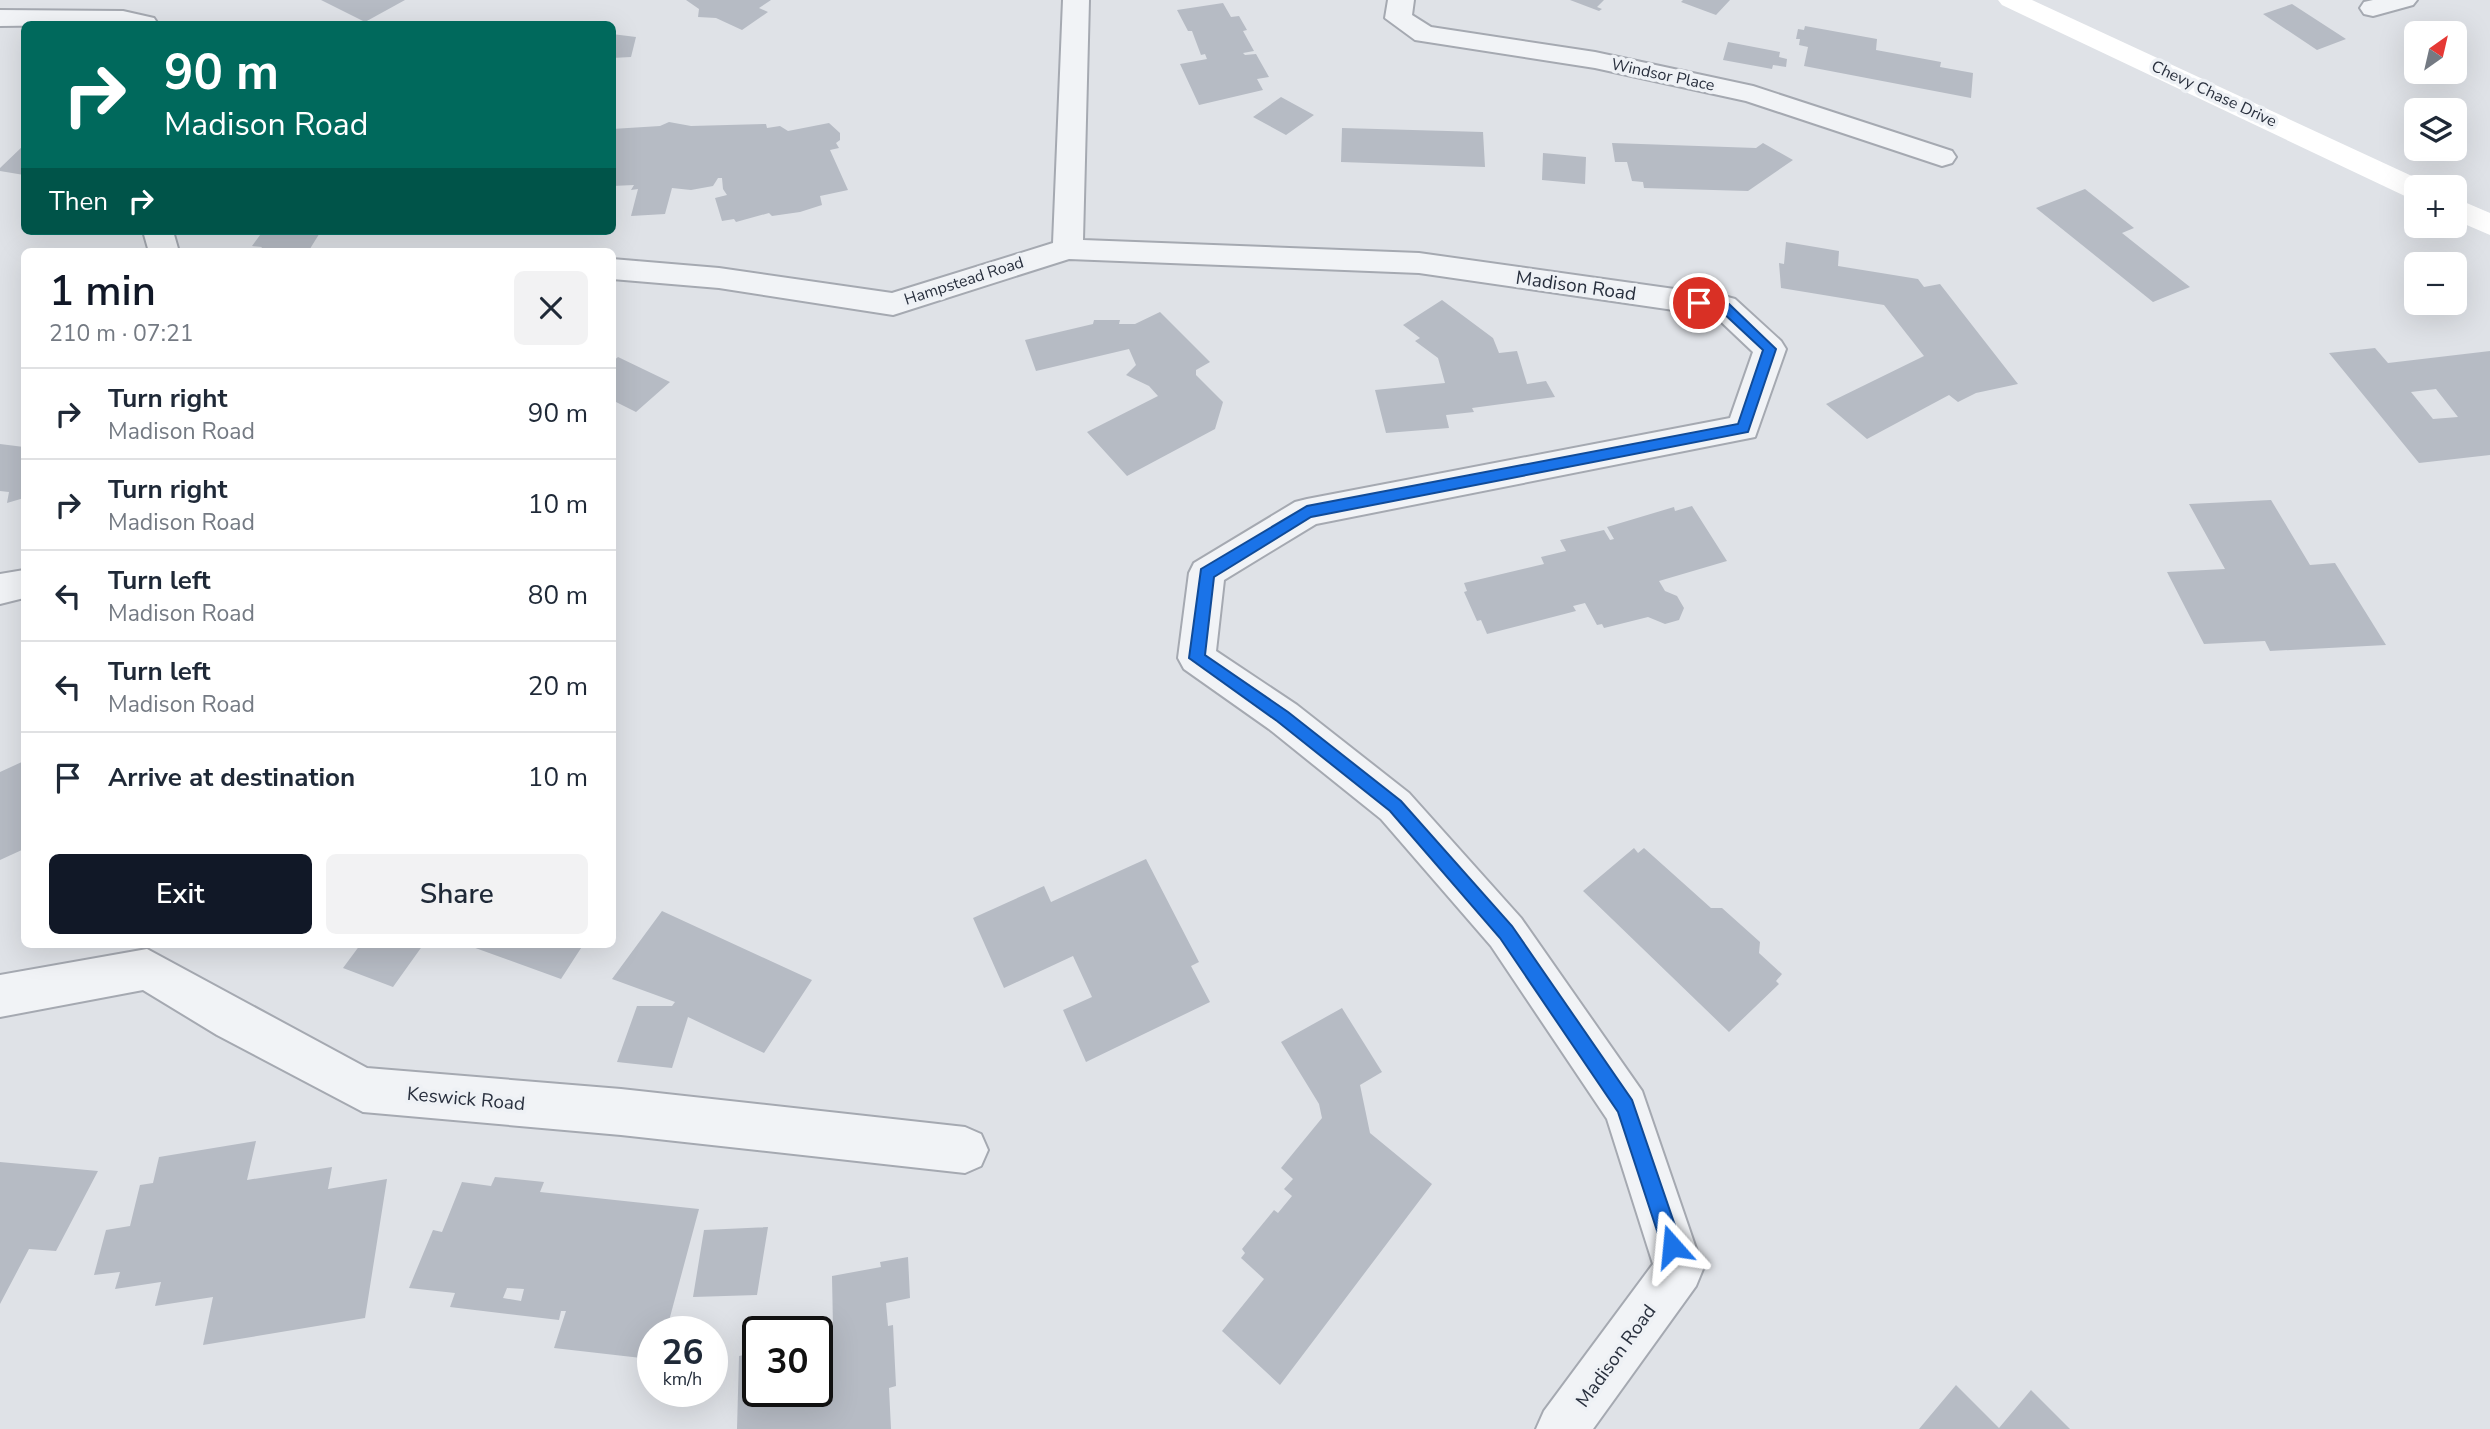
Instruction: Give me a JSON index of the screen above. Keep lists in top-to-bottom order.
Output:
{
  "streets": {
    "main road": ["Chevy Chase Drive"],
    "street": [
      "Windsor Place",
      "Hampstead Road",
      "Madison Road",
      "Keswick Road"
    ]
  },
  "crossings": [
    ["Hampstead Road", "Madison Road"]
  ],
  "north": "top right",
  "page": {
    "map_buttons": ["+", "−"],
    "turn": ["90 m", "Madison Road"],
    "then": "Then",
    "heading": ["1 min", "210 m · 07:21"],
    "list": [
      {
        "name": "Turn right",
        "note": "Madison Road",
        "value": "90 m"
      },
      {
        "name": "Turn right",
        "note": "Madison Road",
        "value": "10 m"
      },
      {
        "name": "Turn left",
        "note": "Madison Road",
        "value": "80 m"
      },
      {
        "name": "Turn left",
        "note": "Madison Road",
        "value": "20 m"
      },
      {
        "name": "Arrive at destination",
        "value": "10 m"
      }
    ],
    "buttons": ["Exit", "Share"],
    "speed": "26 km/h",
    "limit": "30"
  }
}
